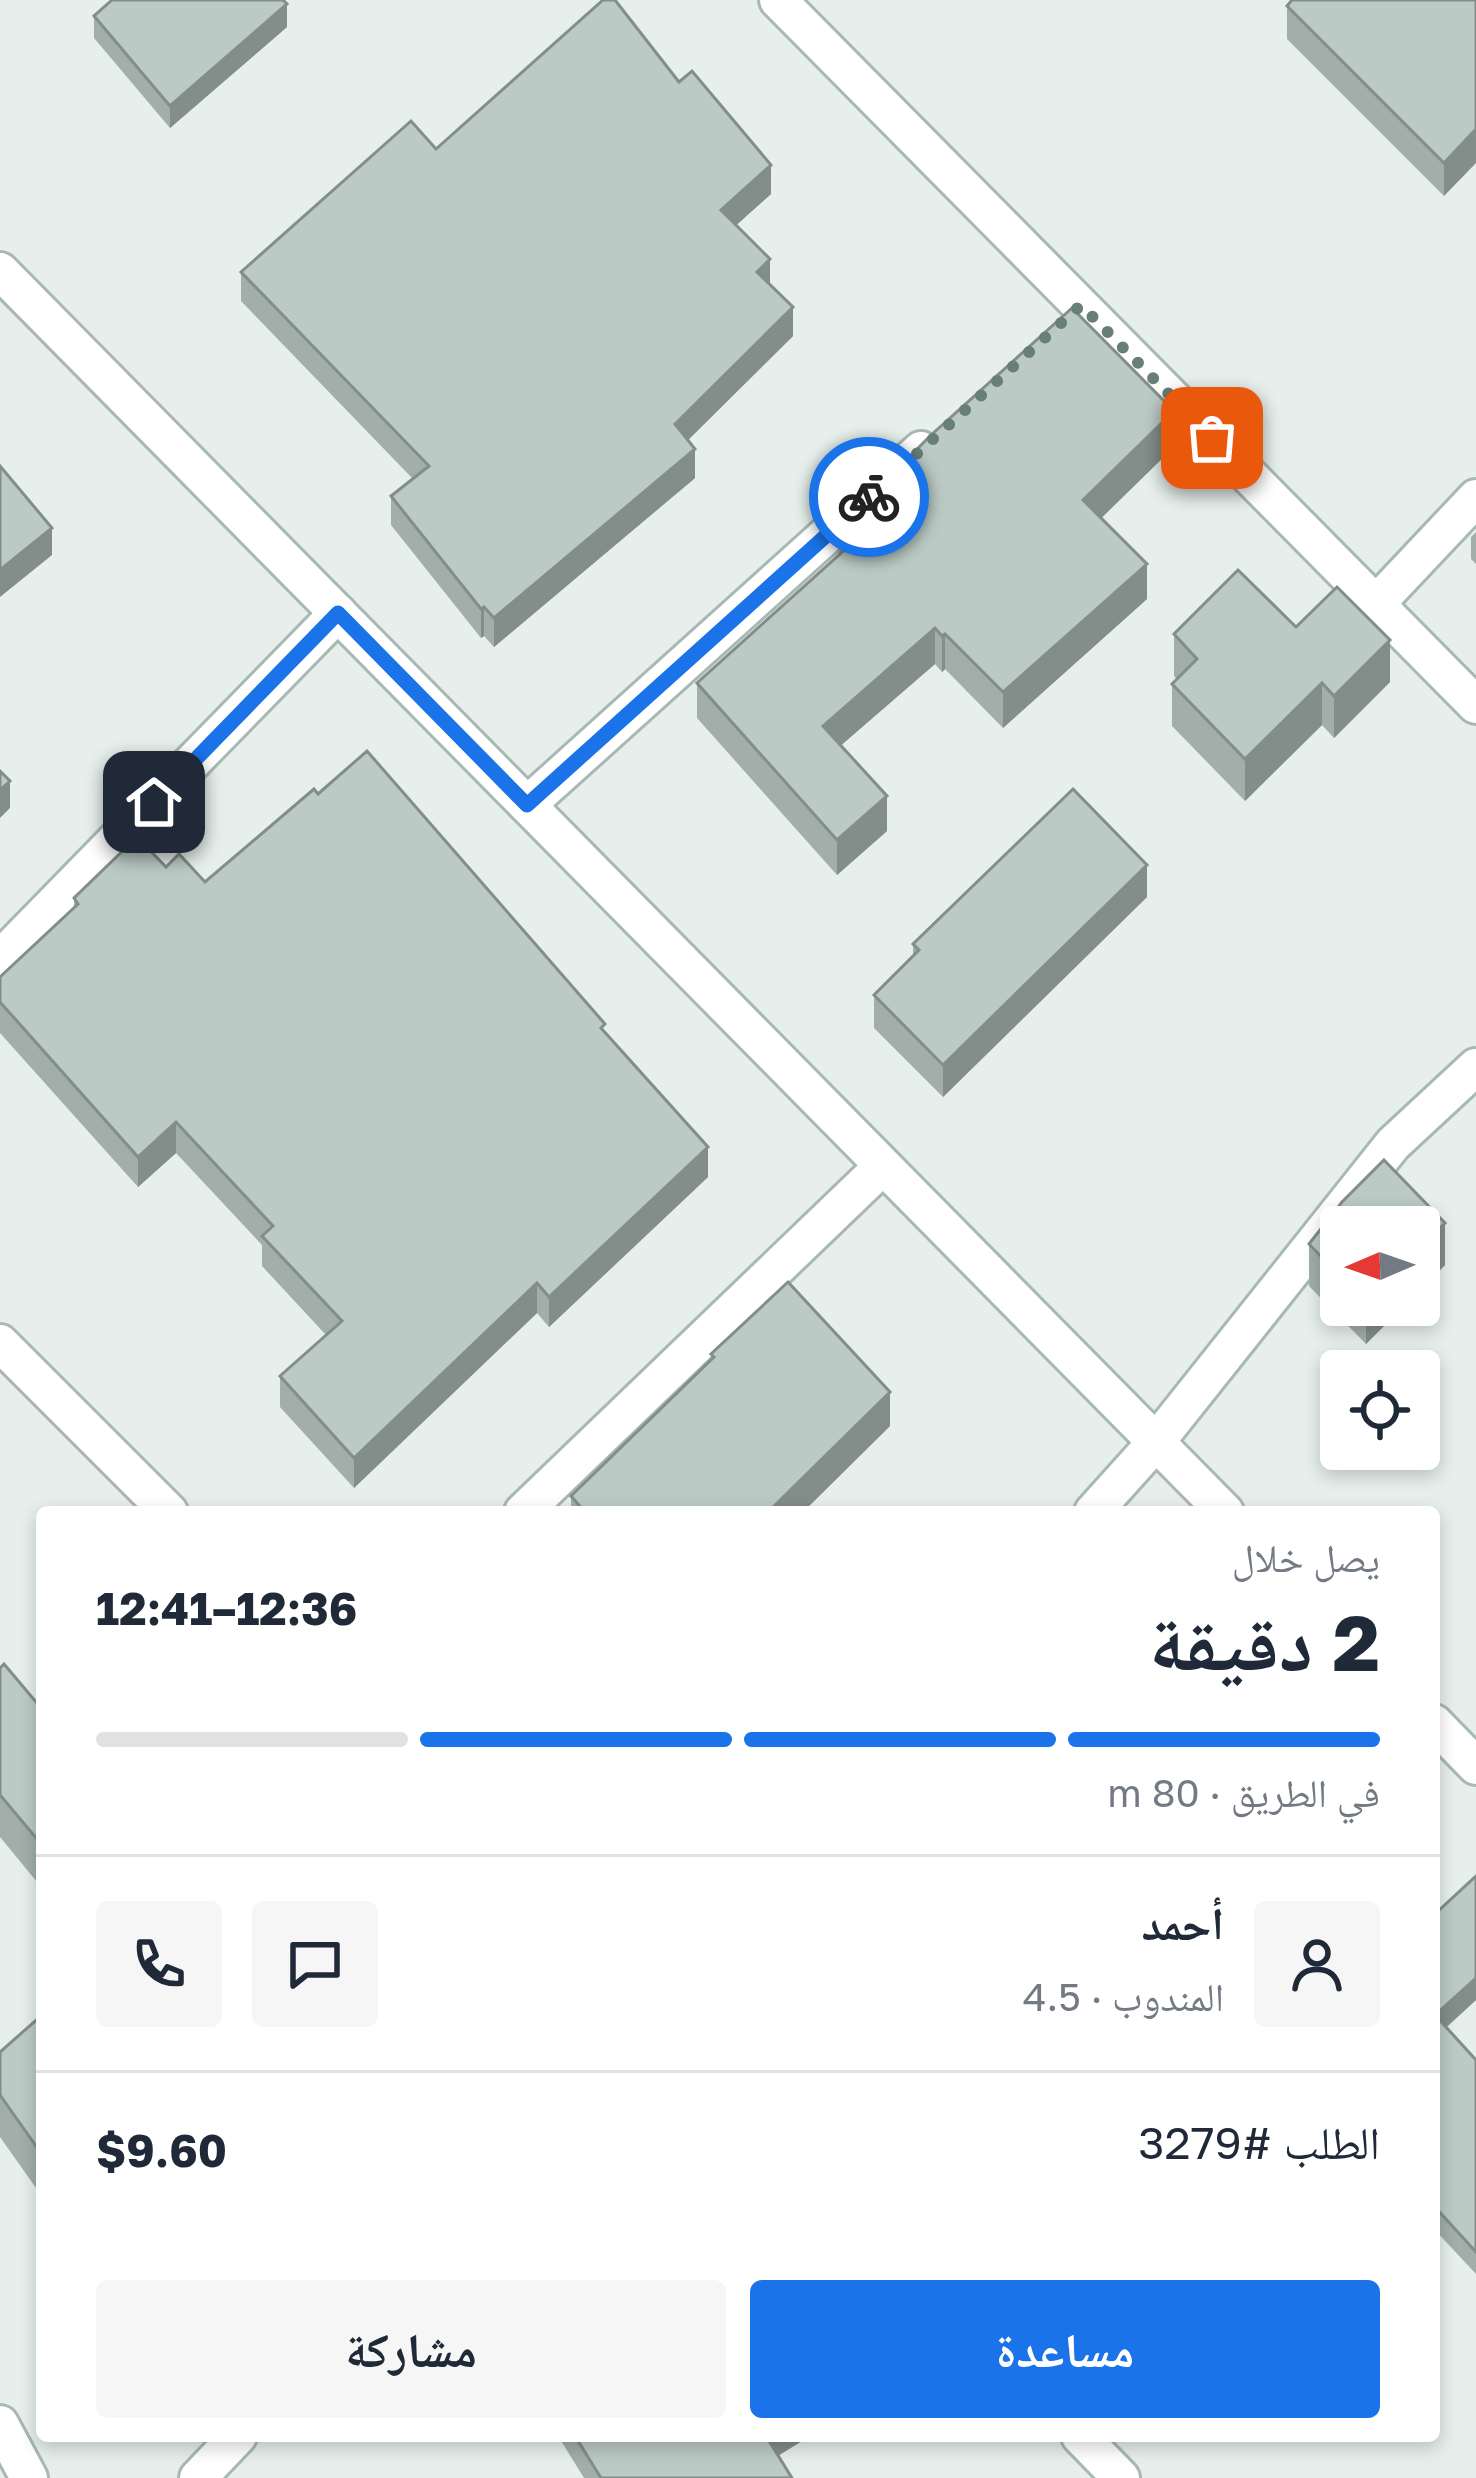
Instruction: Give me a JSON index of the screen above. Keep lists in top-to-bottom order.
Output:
{
  "north": "left",
  "page": {
    "heading": ["2 دقيقة", "يصل خلال", "12:36–12:41"],
    "panel": [
      "أحمد",
      "المندوب · 4.5",
      "الطلب #3279",
      "$9.60"
    ],
    "bar": "في الطريق · 80 m",
    "buttons": ["مساعدة", "مشاركة"]
  }
}
